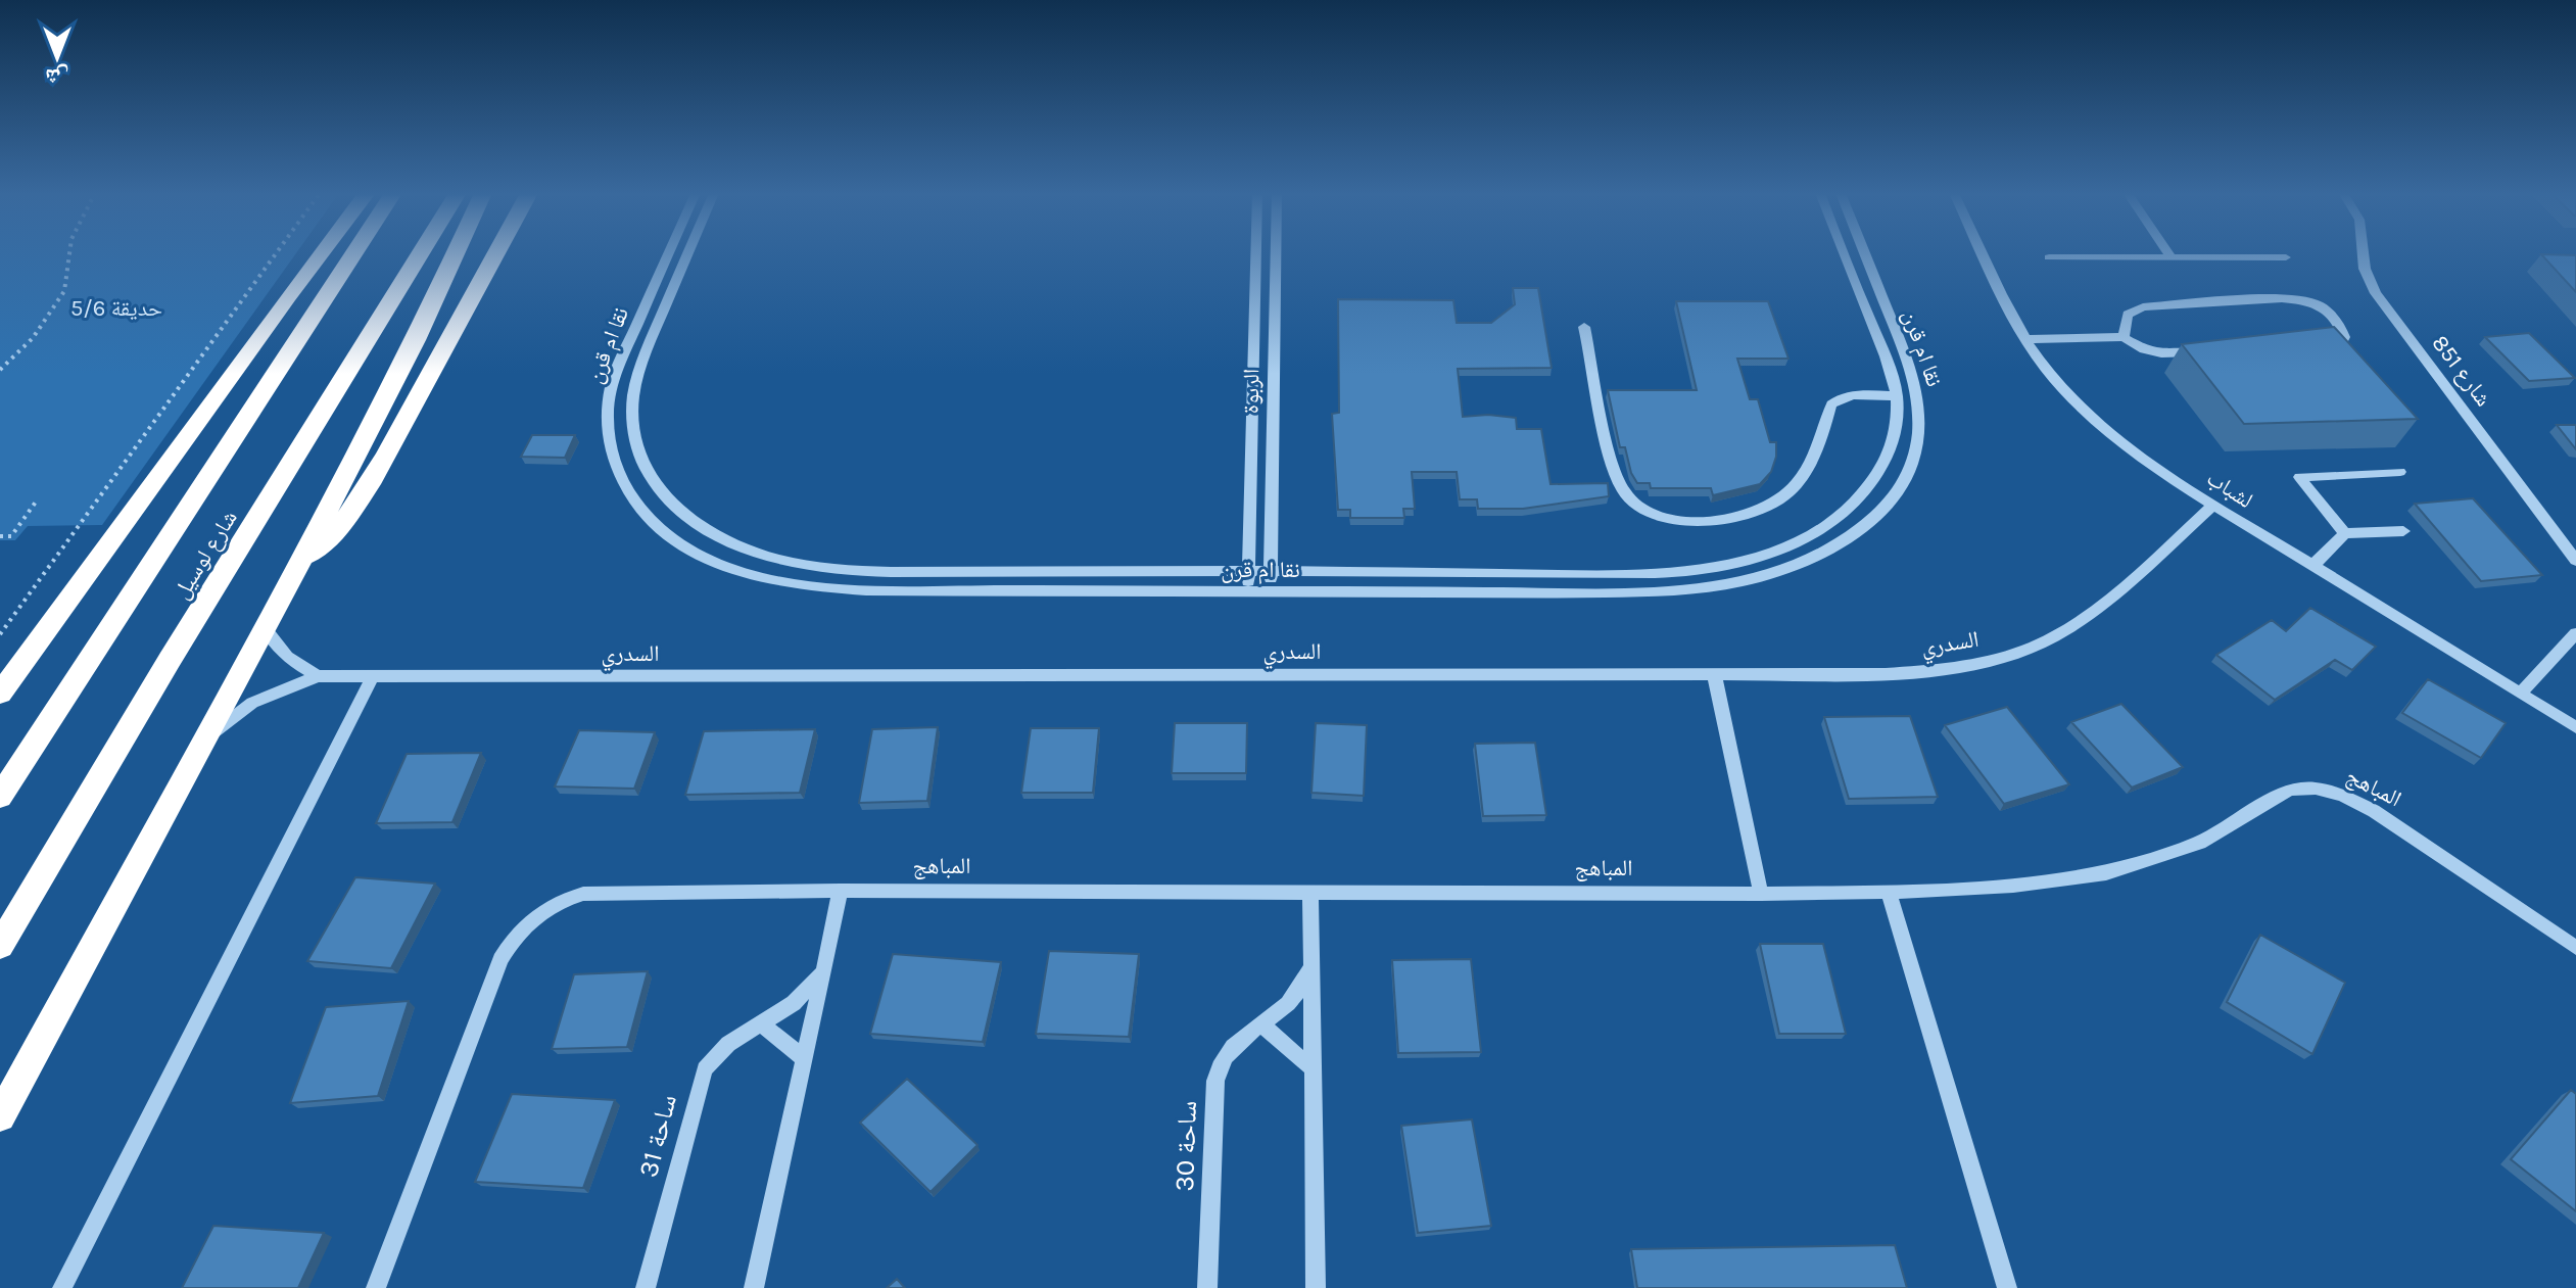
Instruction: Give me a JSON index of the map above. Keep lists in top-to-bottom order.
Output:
{
  "streets": {
    "highway": ["شارع لوسيل"],
    "street": [
      "نقا ام قرن",
      "شارع 851",
      "الربوة",
      "لشباب",
      "السدري",
      "المباهج",
      "ساحة 31",
      "ساحة 30"
    ]
  },
  "crossings": [
    ["نقا ام قرن", "الربوة"],
    ["لشباب", "السدري"]
  ],
  "parks": ["حديقة 5/6"],
  "north": "bottom"
}
